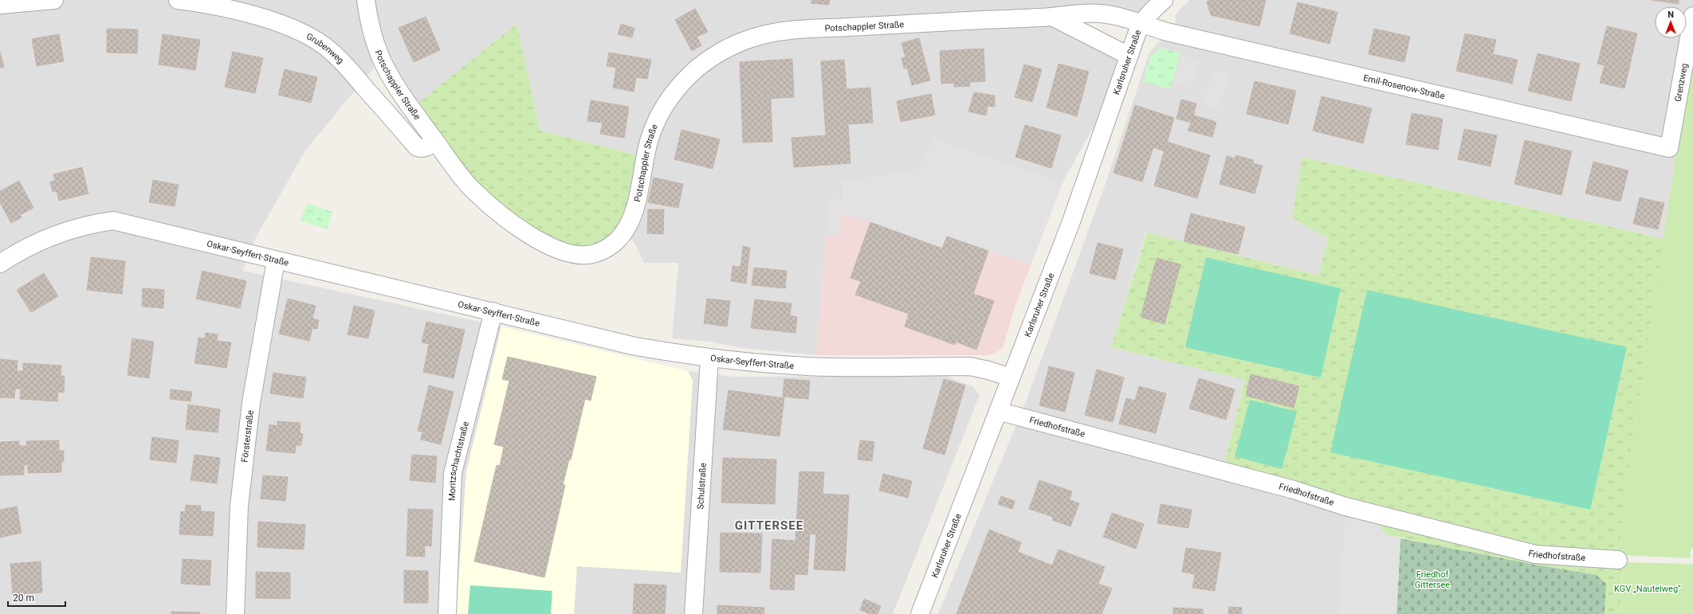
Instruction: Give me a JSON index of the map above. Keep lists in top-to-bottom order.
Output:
{
  "streets": {
    "street": [
      "Potschappler Straße",
      "Grubenweg",
      "Karlsruher Straße",
      "Grenzweg",
      "Emil-Rosenow-Straße",
      "Oskar-Seyffert-Straße",
      "Friedhofstraße",
      "Försterstraße",
      "Moritzschachtstraße",
      "Schulstraße"
    ]
  },
  "crossings": [
    ["Potschappler Straße", "Grubenweg"],
    ["Potschappler Straße", "Karlsruher Straße"],
    ["Potschappler Straße", "Emil-Rosenow-Straße"],
    ["Karlsruher Straße", "Emil-Rosenow-Straße"],
    ["Karlsruher Straße", "Oskar-Seyffert-Straße"],
    ["Karlsruher Straße", "Friedhofstraße"],
    ["Grenzweg", "Emil-Rosenow-Straße"],
    ["Oskar-Seyffert-Straße", "Försterstraße"],
    ["Oskar-Seyffert-Straße", "Moritzschachtstraße"],
    ["Oskar-Seyffert-Straße", "Schulstraße"]
  ],
  "districts": ["GITTERSEE"],
  "parks": ["Friedhof Gittersee", "KGV „Nautelweg“"],
  "scale_bar": "20 m",
  "north": "top"
}
